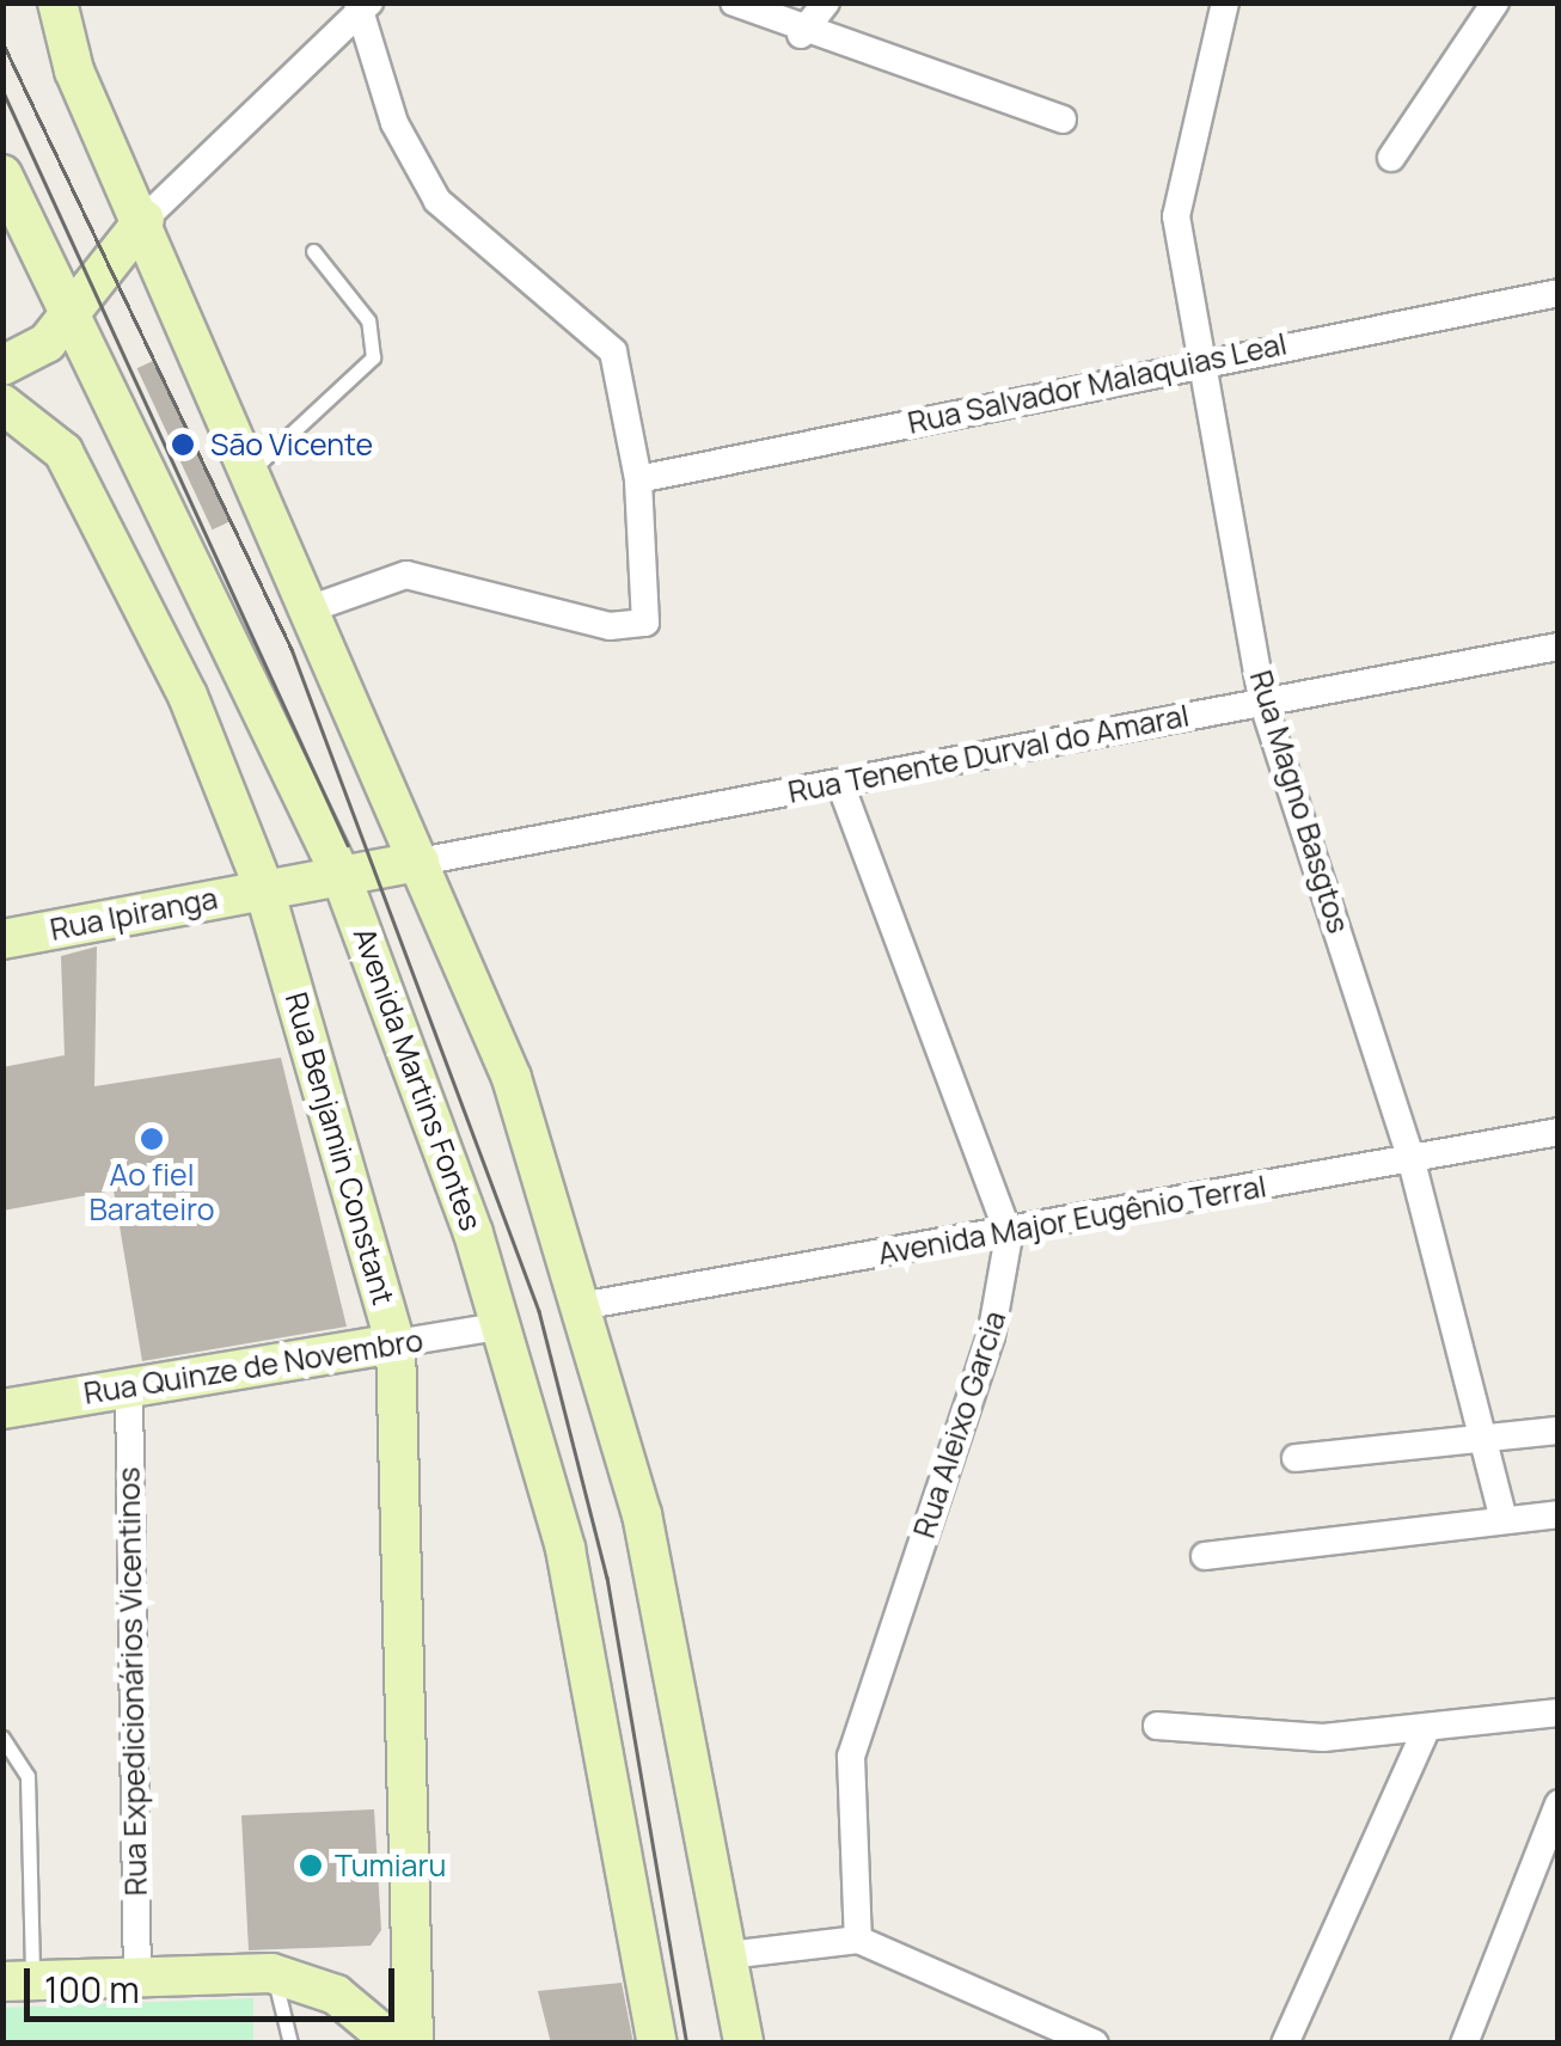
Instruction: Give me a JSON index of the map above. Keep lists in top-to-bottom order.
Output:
{
  "streets": {
    "main road": [
      "Rua Ipiranga",
      "Avenida Martins Fontes",
      "Rua Benjamin Constant",
      "Rua Quinze de Novembro"
    ],
    "street": [
      "Rua Salvador Malaquias Leal",
      "Rua Tenente Durval do Amaral",
      "Rua Magno Basgtos",
      "Avenida Major Eugênio Terral",
      "Rua Aleixo Garcia",
      "Rua Expedicionários Vicentinos"
    ]
  },
  "crossings": [
    ["Rua Salvador Malaquias Leal", "Rua Magno Basgtos"],
    ["Rua Tenente Durval do Amaral", "Rua Magno Basgtos"],
    ["Rua Magno Basgtos", "Avenida Major Eugênio Terral"],
    ["Rua Ipiranga", "Rua Benjamin Constant"],
    ["Avenida Martins Fontes", "Rua Quinze de Novembro"],
    ["Rua Benjamin Constant", "Rua Quinze de Novembro"],
    ["Avenida Major Eugênio Terral", "Rua Aleixo Garcia"],
    ["Rua Quinze de Novembro", "Rua Expedicionários Vicentinos"]
  ],
  "places": ["São Vicente", "Ao fiel Barateiro", "Tumiaru"],
  "scale_bar": "100 m"
}
